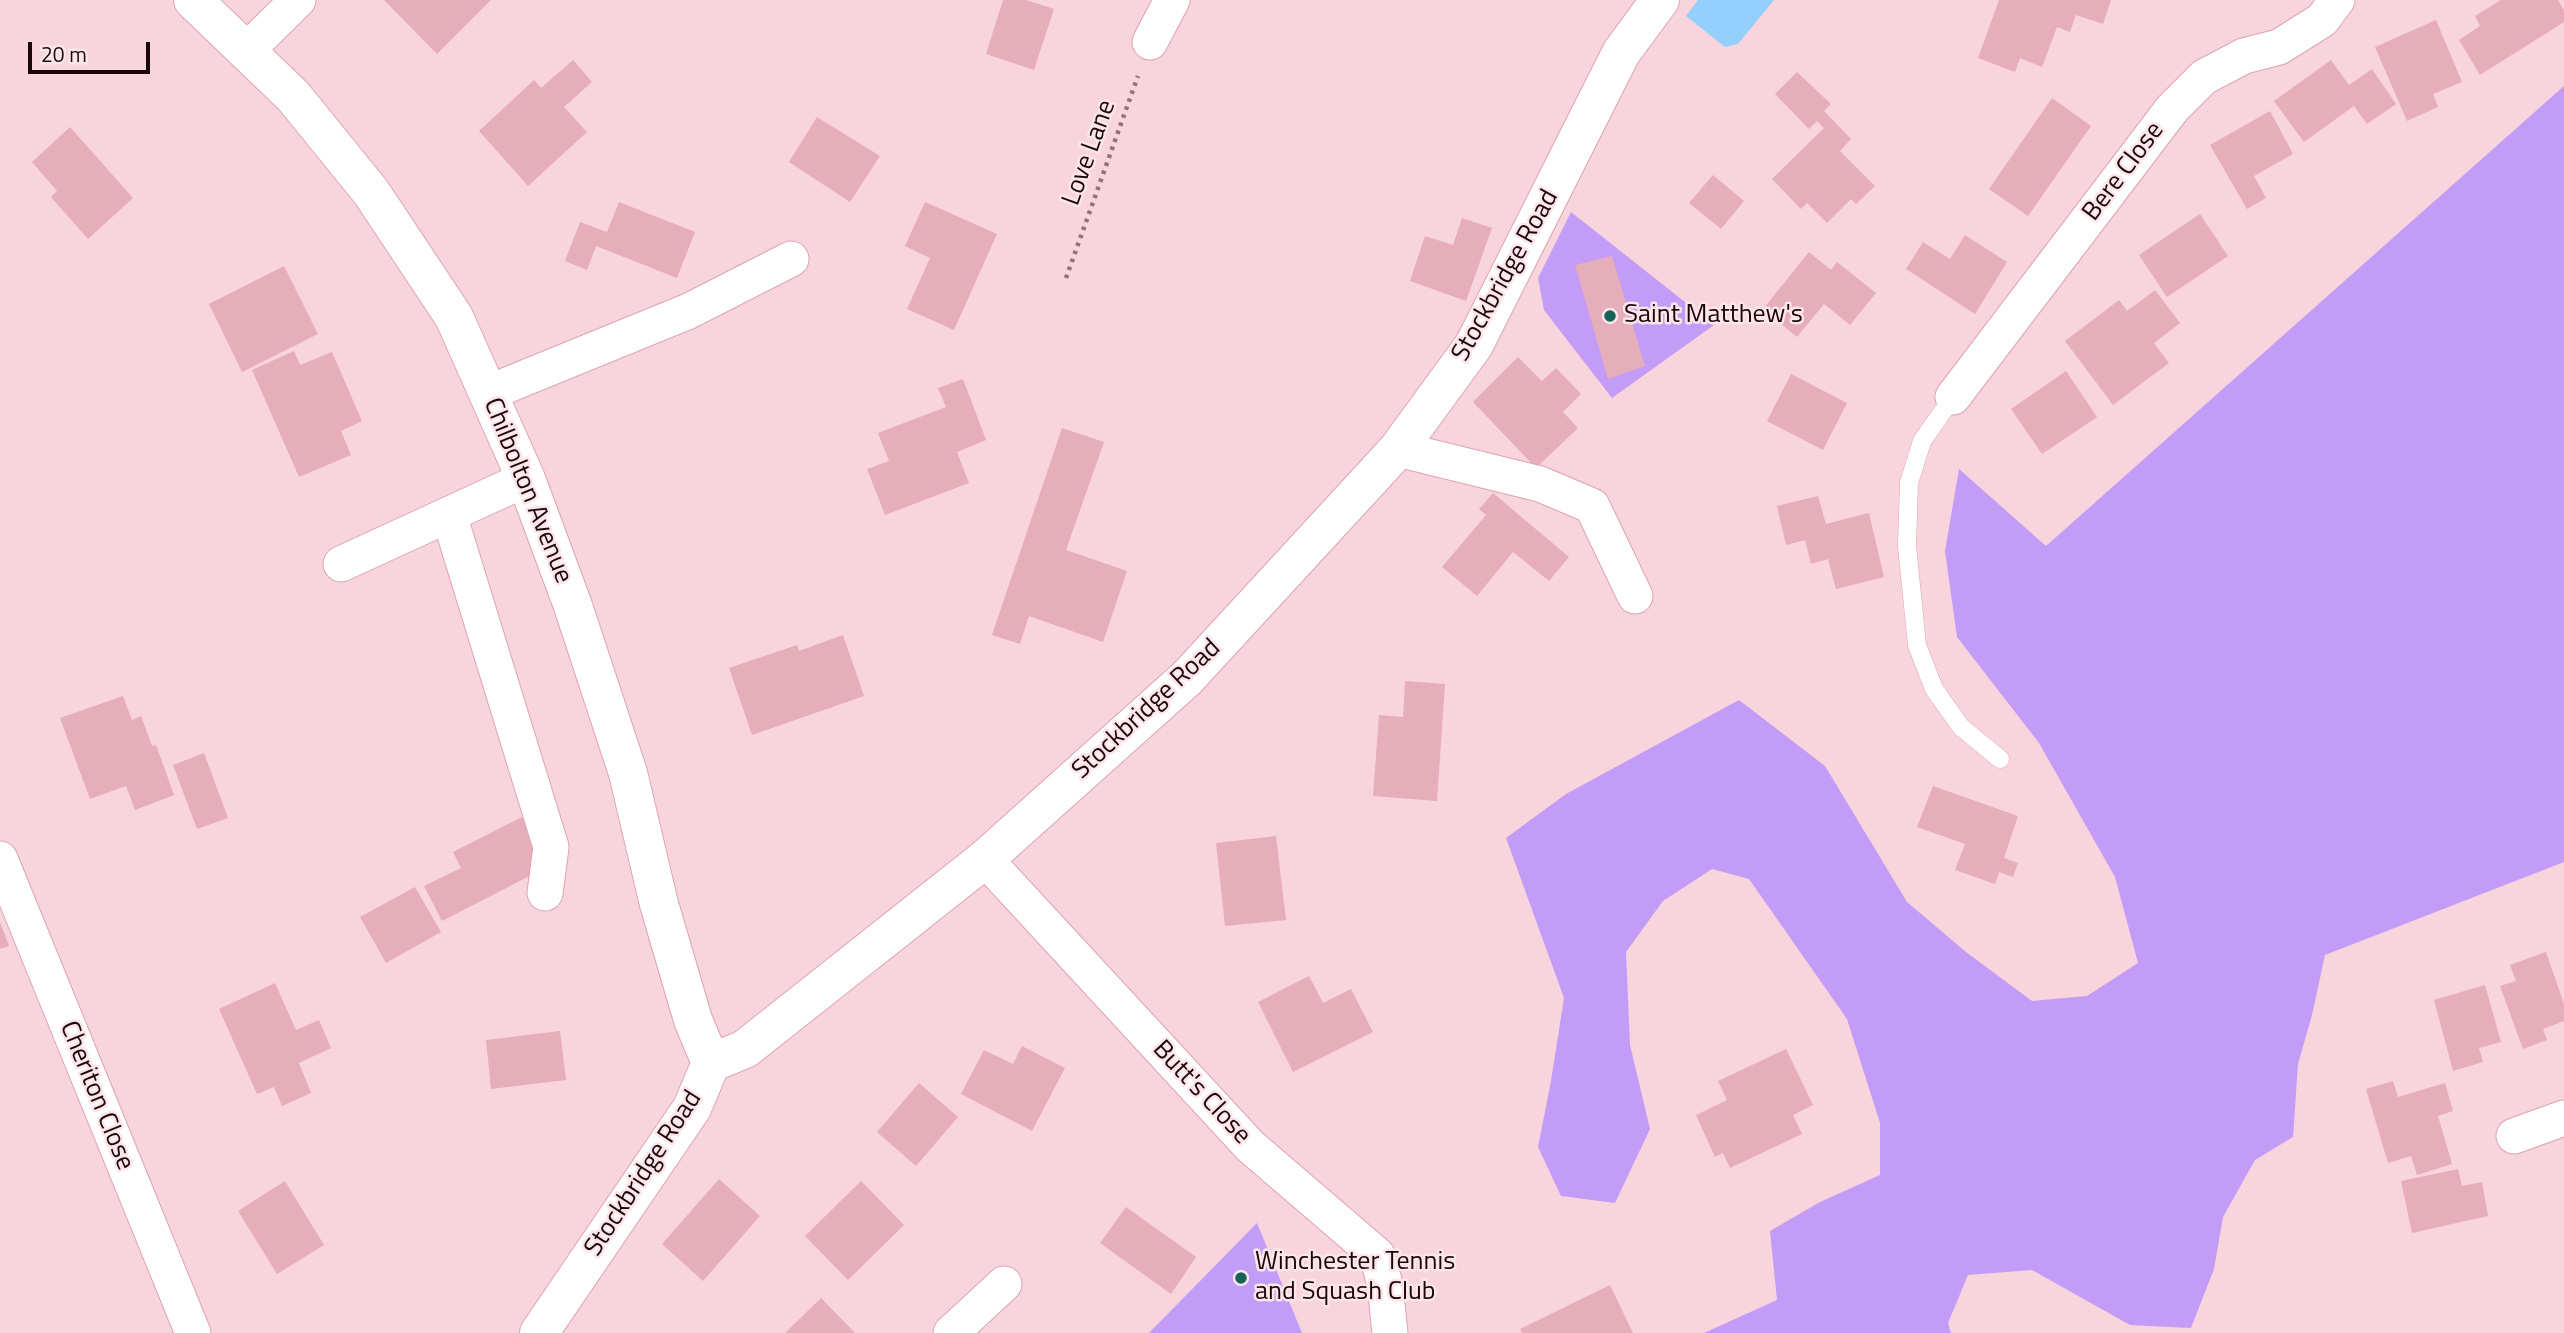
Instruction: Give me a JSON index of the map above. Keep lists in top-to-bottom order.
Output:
{
  "streets": {
    "main road": ["Stockbridge Road", "Chilbolton Avenue"],
    "street": ["Bere Close", "Butt's Close", "Cheriton Close"],
    "path": ["Love Lane"]
  },
  "crossings": [
    ["Stockbridge Road", "Chilbolton Avenue"],
    ["Stockbridge Road", "Butt's Close"]
  ],
  "places": ["Saint Matthew's", "Winchester Tennis and Squash Club"],
  "scale_bar": "20 m"
}
